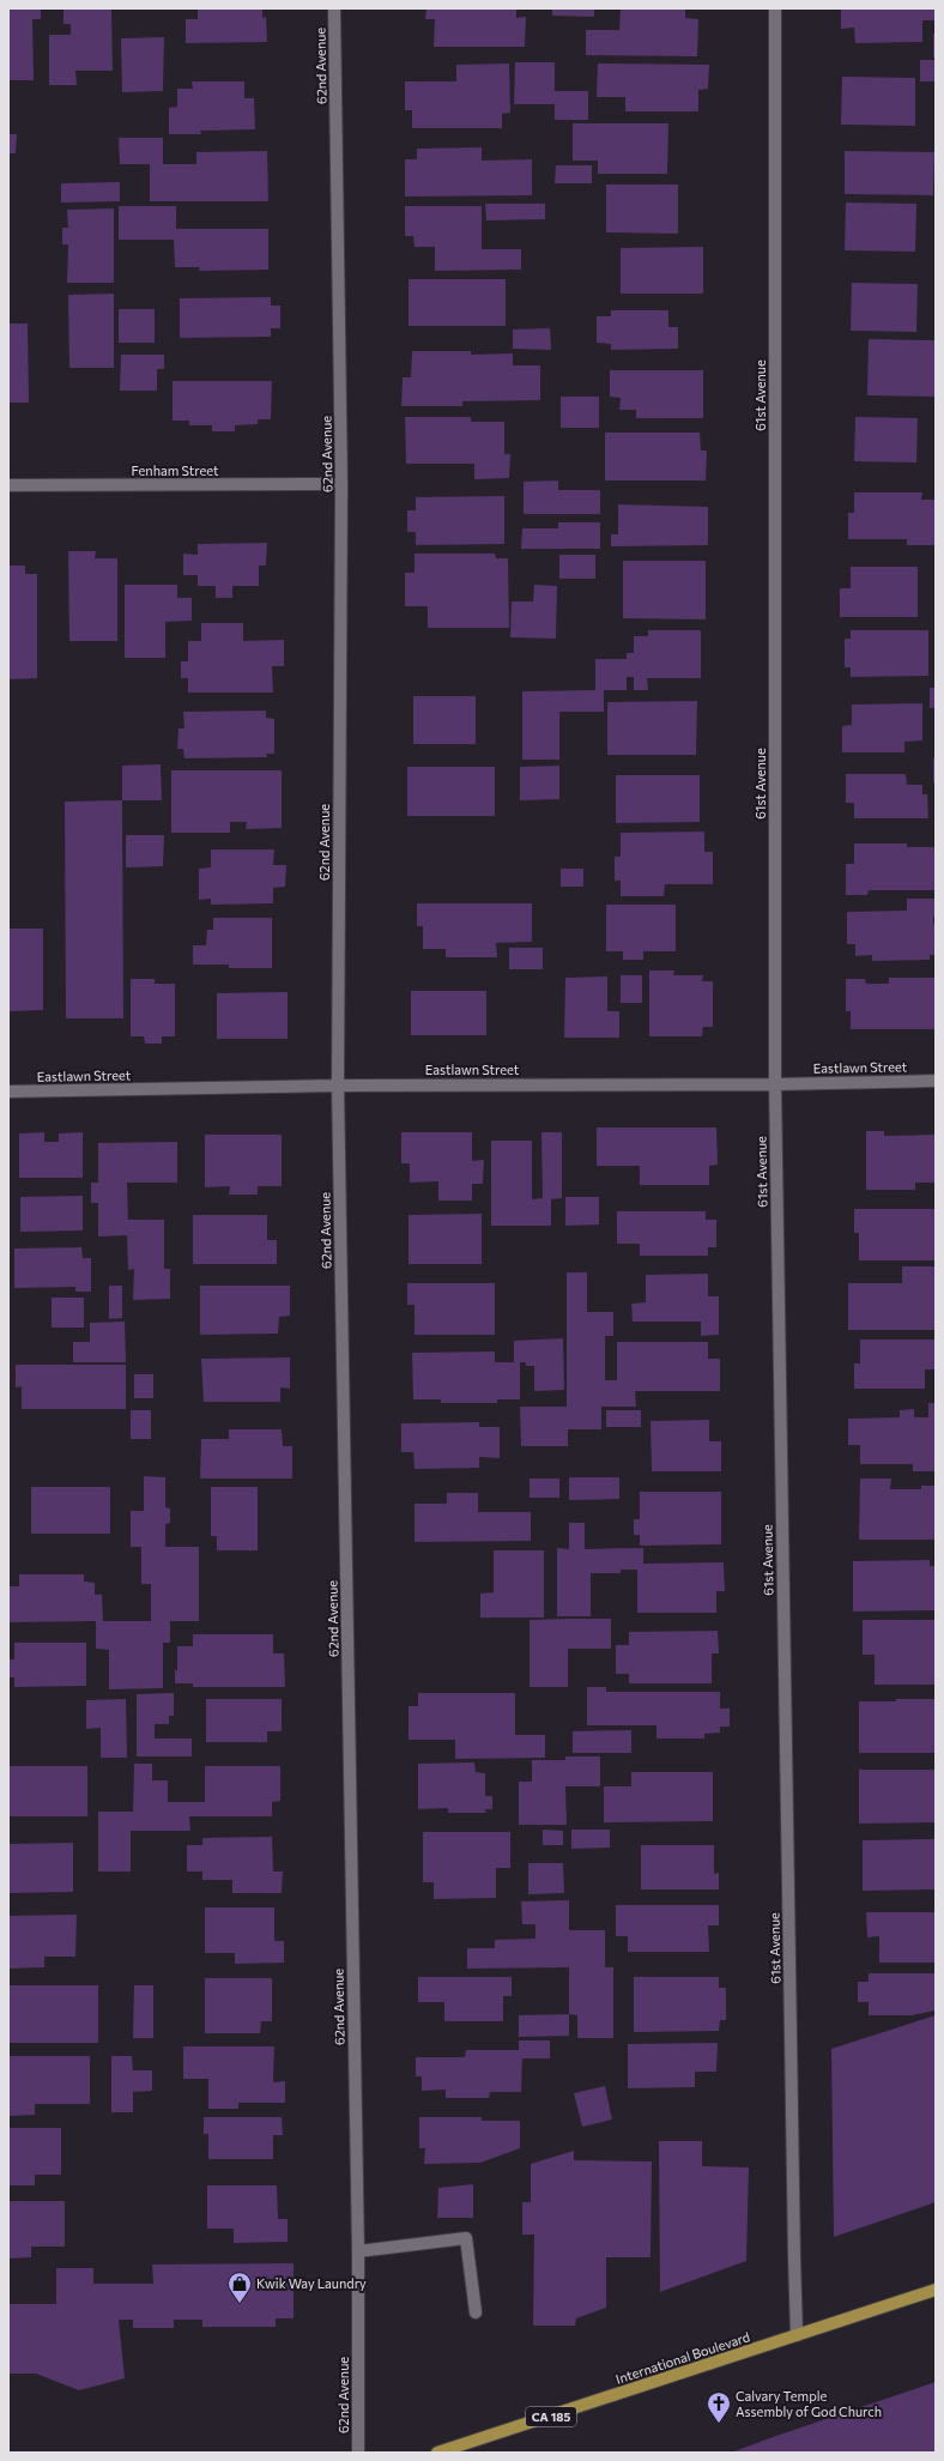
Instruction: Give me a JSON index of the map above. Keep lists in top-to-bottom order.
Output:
{
  "streets": {
    "main road": ["International Boulevard", "CA 185"],
    "street": [
      "62nd Avenue",
      "61st Avenue",
      "Fenham Street",
      "Eastlawn Street"
    ]
  },
  "crossings": [
    ["62nd Avenue", "Fenham Street"],
    ["62nd Avenue", "Eastlawn Street"],
    ["61st Avenue", "Eastlawn Street"],
    ["61st Avenue", "International Boulevard"]
  ],
  "places": {
    "shop": ["Kwik Way Laundry"],
    "church": ["Calvary Temple Assembly of God Church"]
  }
}
